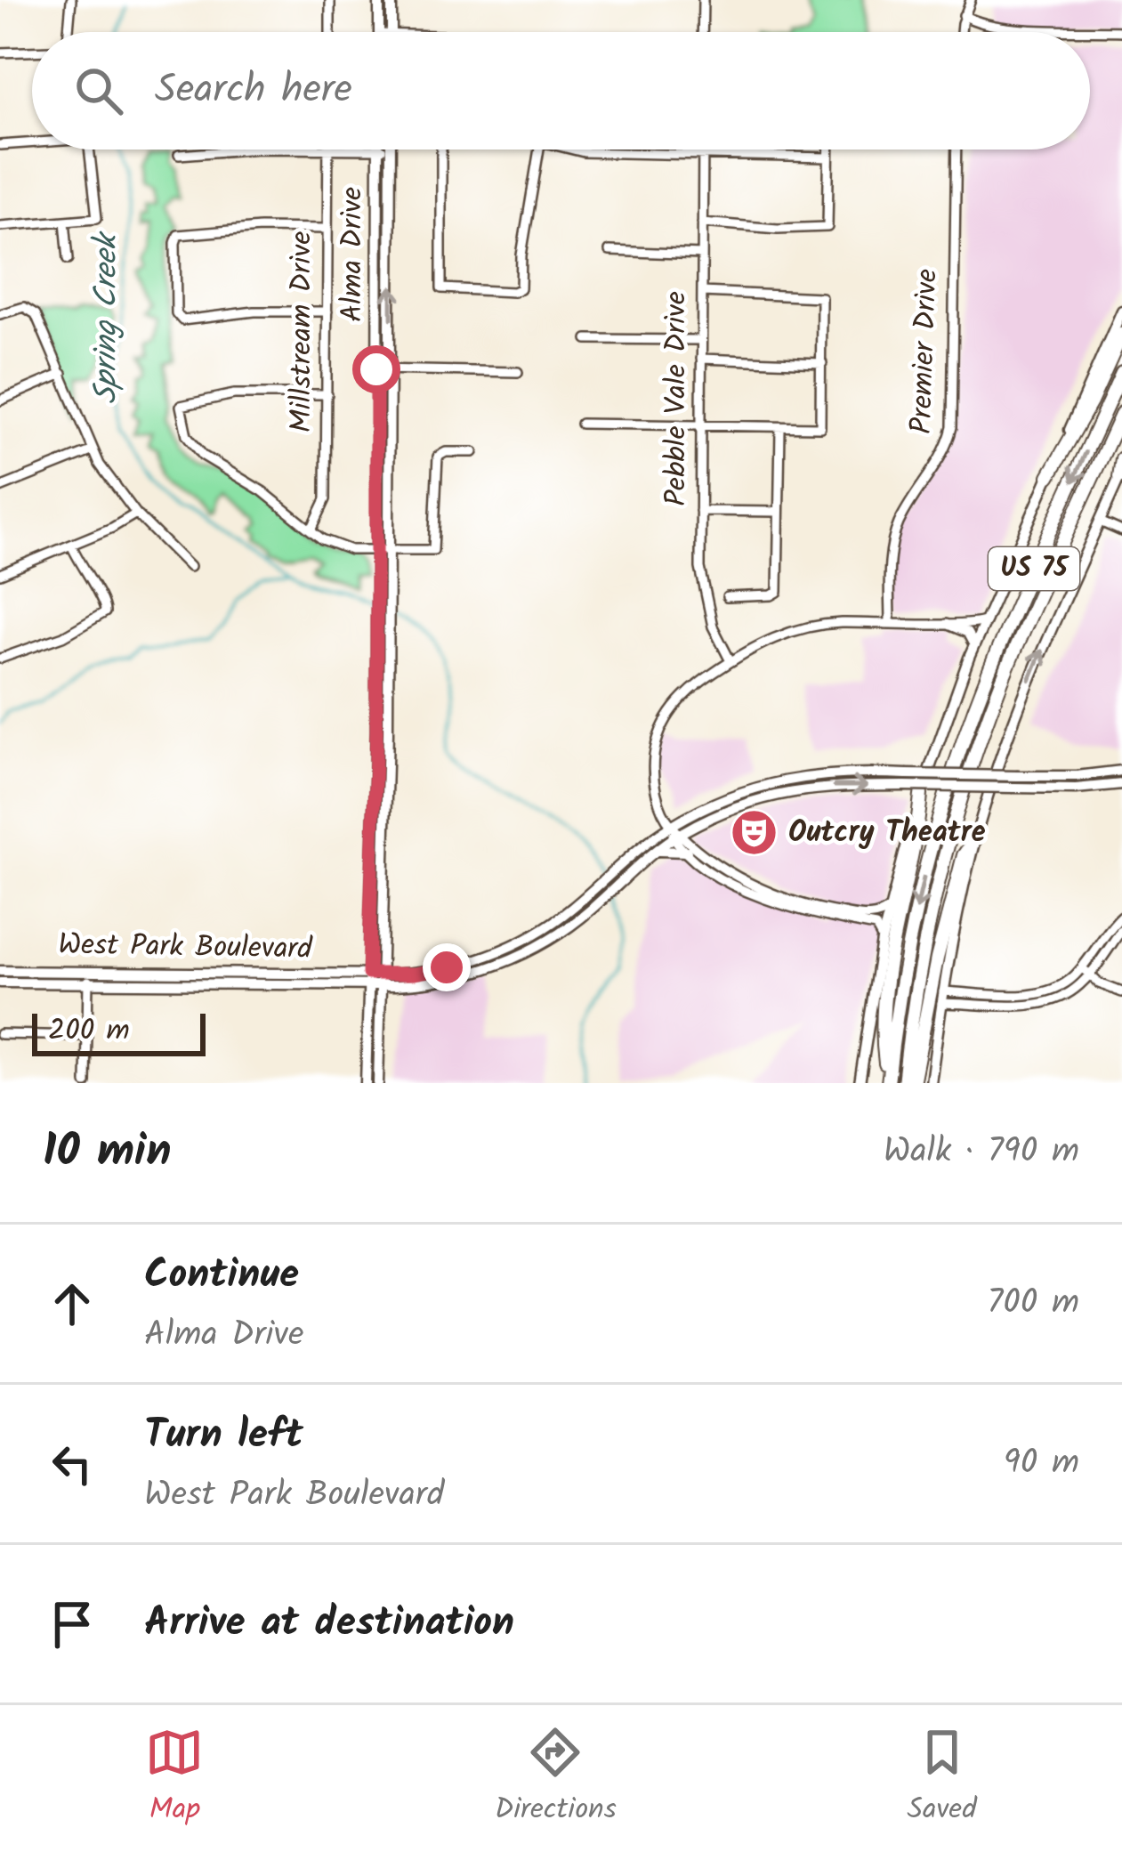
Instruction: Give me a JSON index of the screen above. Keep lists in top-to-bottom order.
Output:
{
  "streets": {
    "highway": ["US 75"],
    "main road": ["Alma Drive", "West Park Boulevard"],
    "street": ["Millstream Drive", "Premier Drive", "Pebble Vale Drive"]
  },
  "crossings": [
    ["Alma Drive", "West Park Boulevard"]
  ],
  "water": ["Spring Creek"],
  "places": {
    "theatre": ["Outcry Theatre"]
  },
  "scale_bar": "200 m",
  "page": {
    "search": "Search here",
    "scale": "200 m",
    "heading": ["10 min", "Walk · 790 m"],
    "list": [
      ["Continue", "Alma Drive", "700 m"],
      ["Turn left", "West Park Boulevard", "90 m"],
      "Arrive at destination"
    ],
    "nav": ["Map", "Directions", "Saved"]
  }
}
